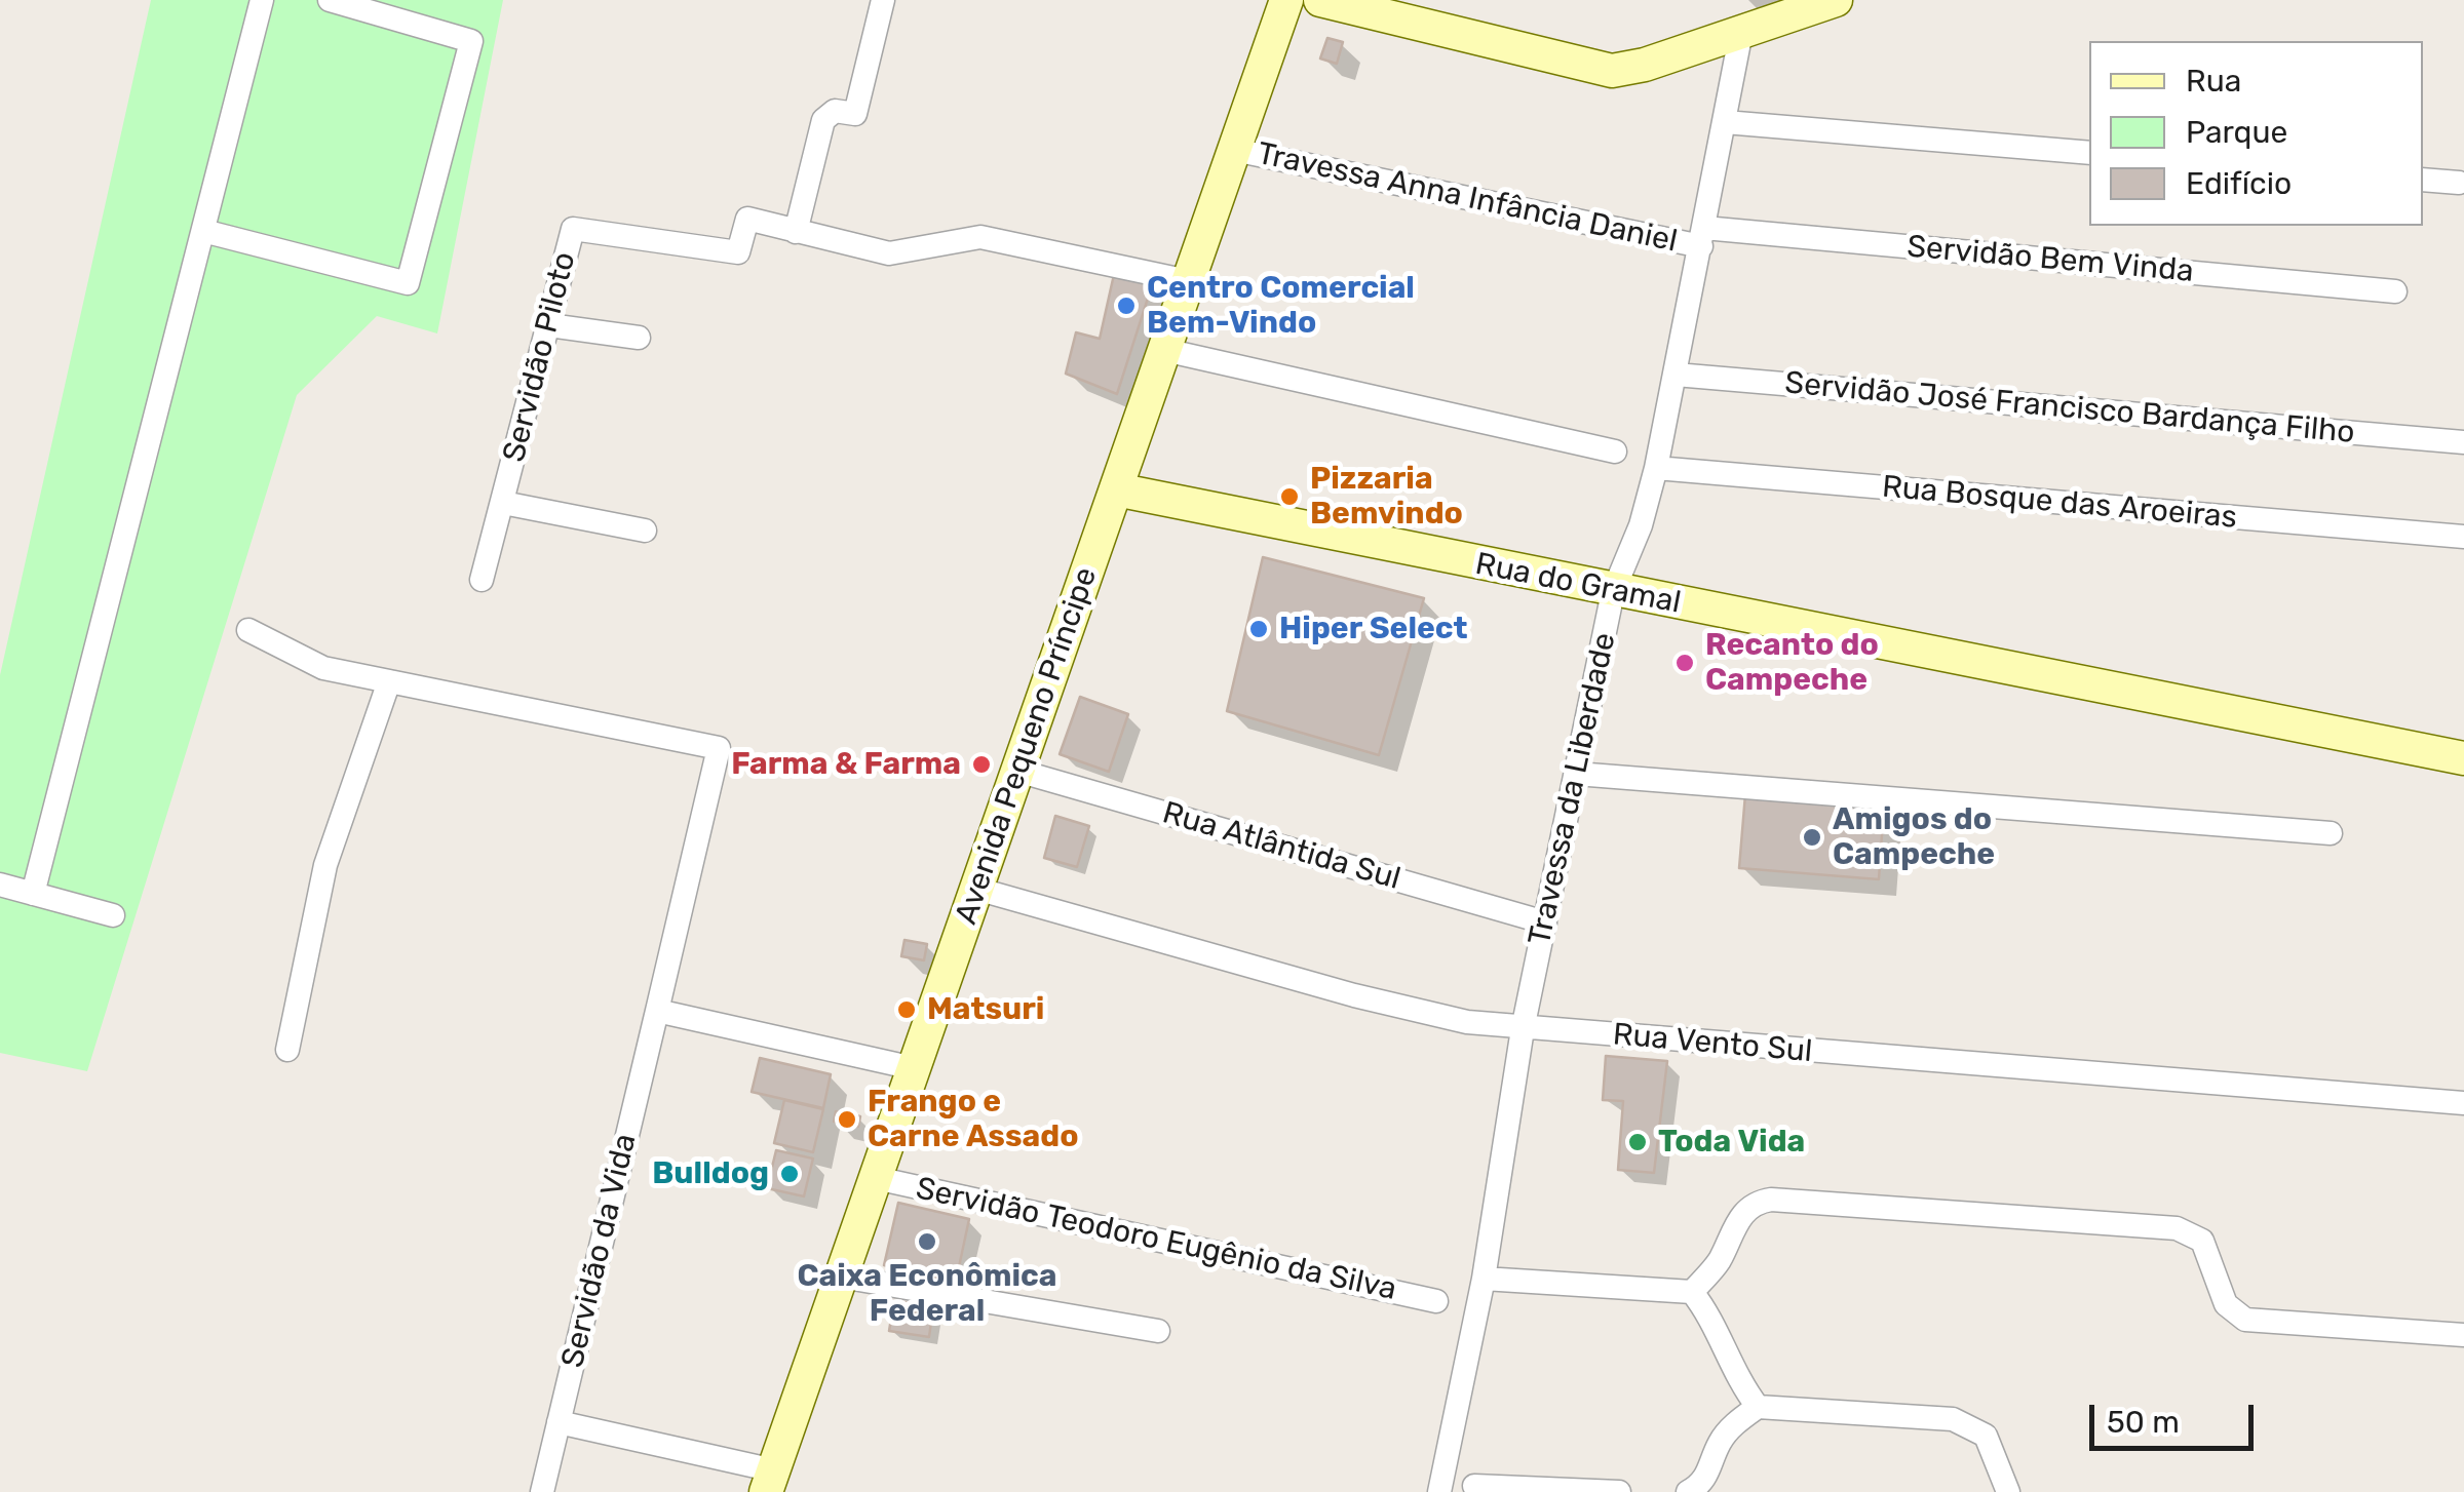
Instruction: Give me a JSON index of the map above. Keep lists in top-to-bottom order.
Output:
{
  "streets": {
    "main road": ["Rua do Gramal", "Avenida Pequeno Príncipe"],
    "street": [
      "Travessa Anna Infância Daniel",
      "Servidão Bem Vinda",
      "Servidão Piloto",
      "Servidão José Francisco Bardança Filho",
      "Rua Bosque das Aroeiras",
      "Travessa da Liberdade",
      "Rua Atlântida Sul",
      "Rua Vento Sul",
      "Servidão Teodoro Eugênio da Silva",
      "Servidão da Vida"
    ]
  },
  "crossings": [
    ["Travessa Anna Infância Daniel", "Servidão Bem Vinda"],
    ["Travessa Anna Infância Daniel", "Avenida Pequeno Príncipe"],
    ["Travessa Anna Infância Daniel", "Travessa da Liberdade"],
    ["Servidão Bem Vinda", "Travessa da Liberdade"],
    ["Servidão Piloto", "Avenida Pequeno Príncipe"],
    ["Servidão José Francisco Bardança Filho", "Travessa da Liberdade"],
    ["Rua Bosque das Aroeiras", "Travessa da Liberdade"],
    ["Rua do Gramal", "Avenida Pequeno Príncipe"],
    ["Rua do Gramal", "Travessa da Liberdade"],
    ["Avenida Pequeno Príncipe", "Rua Atlântida Sul"],
    ["Avenida Pequeno Príncipe", "Rua Vento Sul"],
    ["Avenida Pequeno Príncipe", "Servidão Teodoro Eugênio da Silva"],
    ["Travessa da Liberdade", "Rua Atlântida Sul"],
    ["Travessa da Liberdade", "Rua Vento Sul"]
  ],
  "places": [
    "Centro Comercial Bem-Vindo",
    "Pizzaria Bemvindo",
    "Hiper Select",
    "Recanto do Campeche",
    "Farma & Farma",
    "Amigos do Campeche",
    "Matsuri",
    "Frango e Carne Assado",
    "Toda Vida",
    "Bulldog",
    "Caixa Econômica Federal"
  ],
  "legend": ["Rua", "Parque", "Edifício"],
  "scale_bar": "50 m"
}
